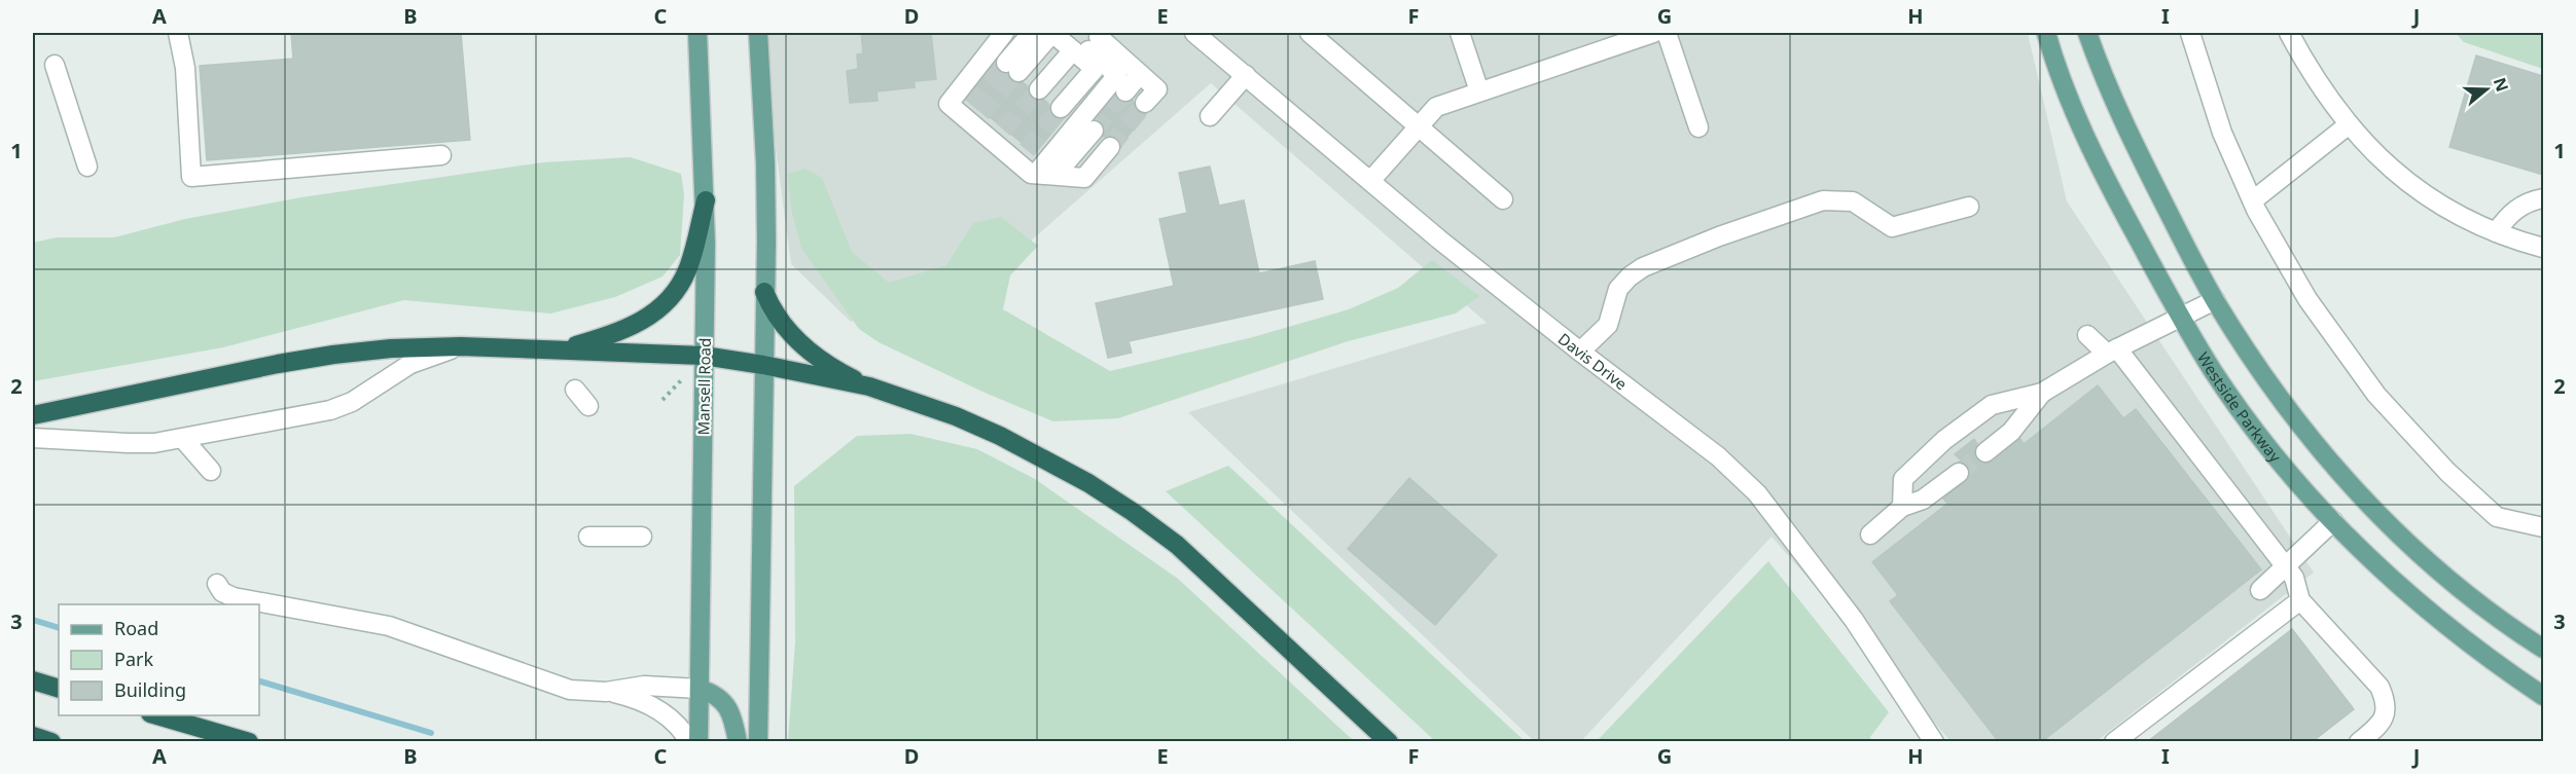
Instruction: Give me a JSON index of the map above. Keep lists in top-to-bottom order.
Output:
{
  "streets": {
    "main road": ["Mansell Road", "Westside Parkway"],
    "street": ["Davis Drive"]
  },
  "legend": ["Road", "Park", "Building"],
  "north": "right",
  "grid": {
    "columns": [
      "A",
      "B",
      "C",
      "D",
      "E",
      "F",
      "G",
      "H",
      "I",
      "J"
    ],
    "rows": ["1", "2", "3"]
  }
}
